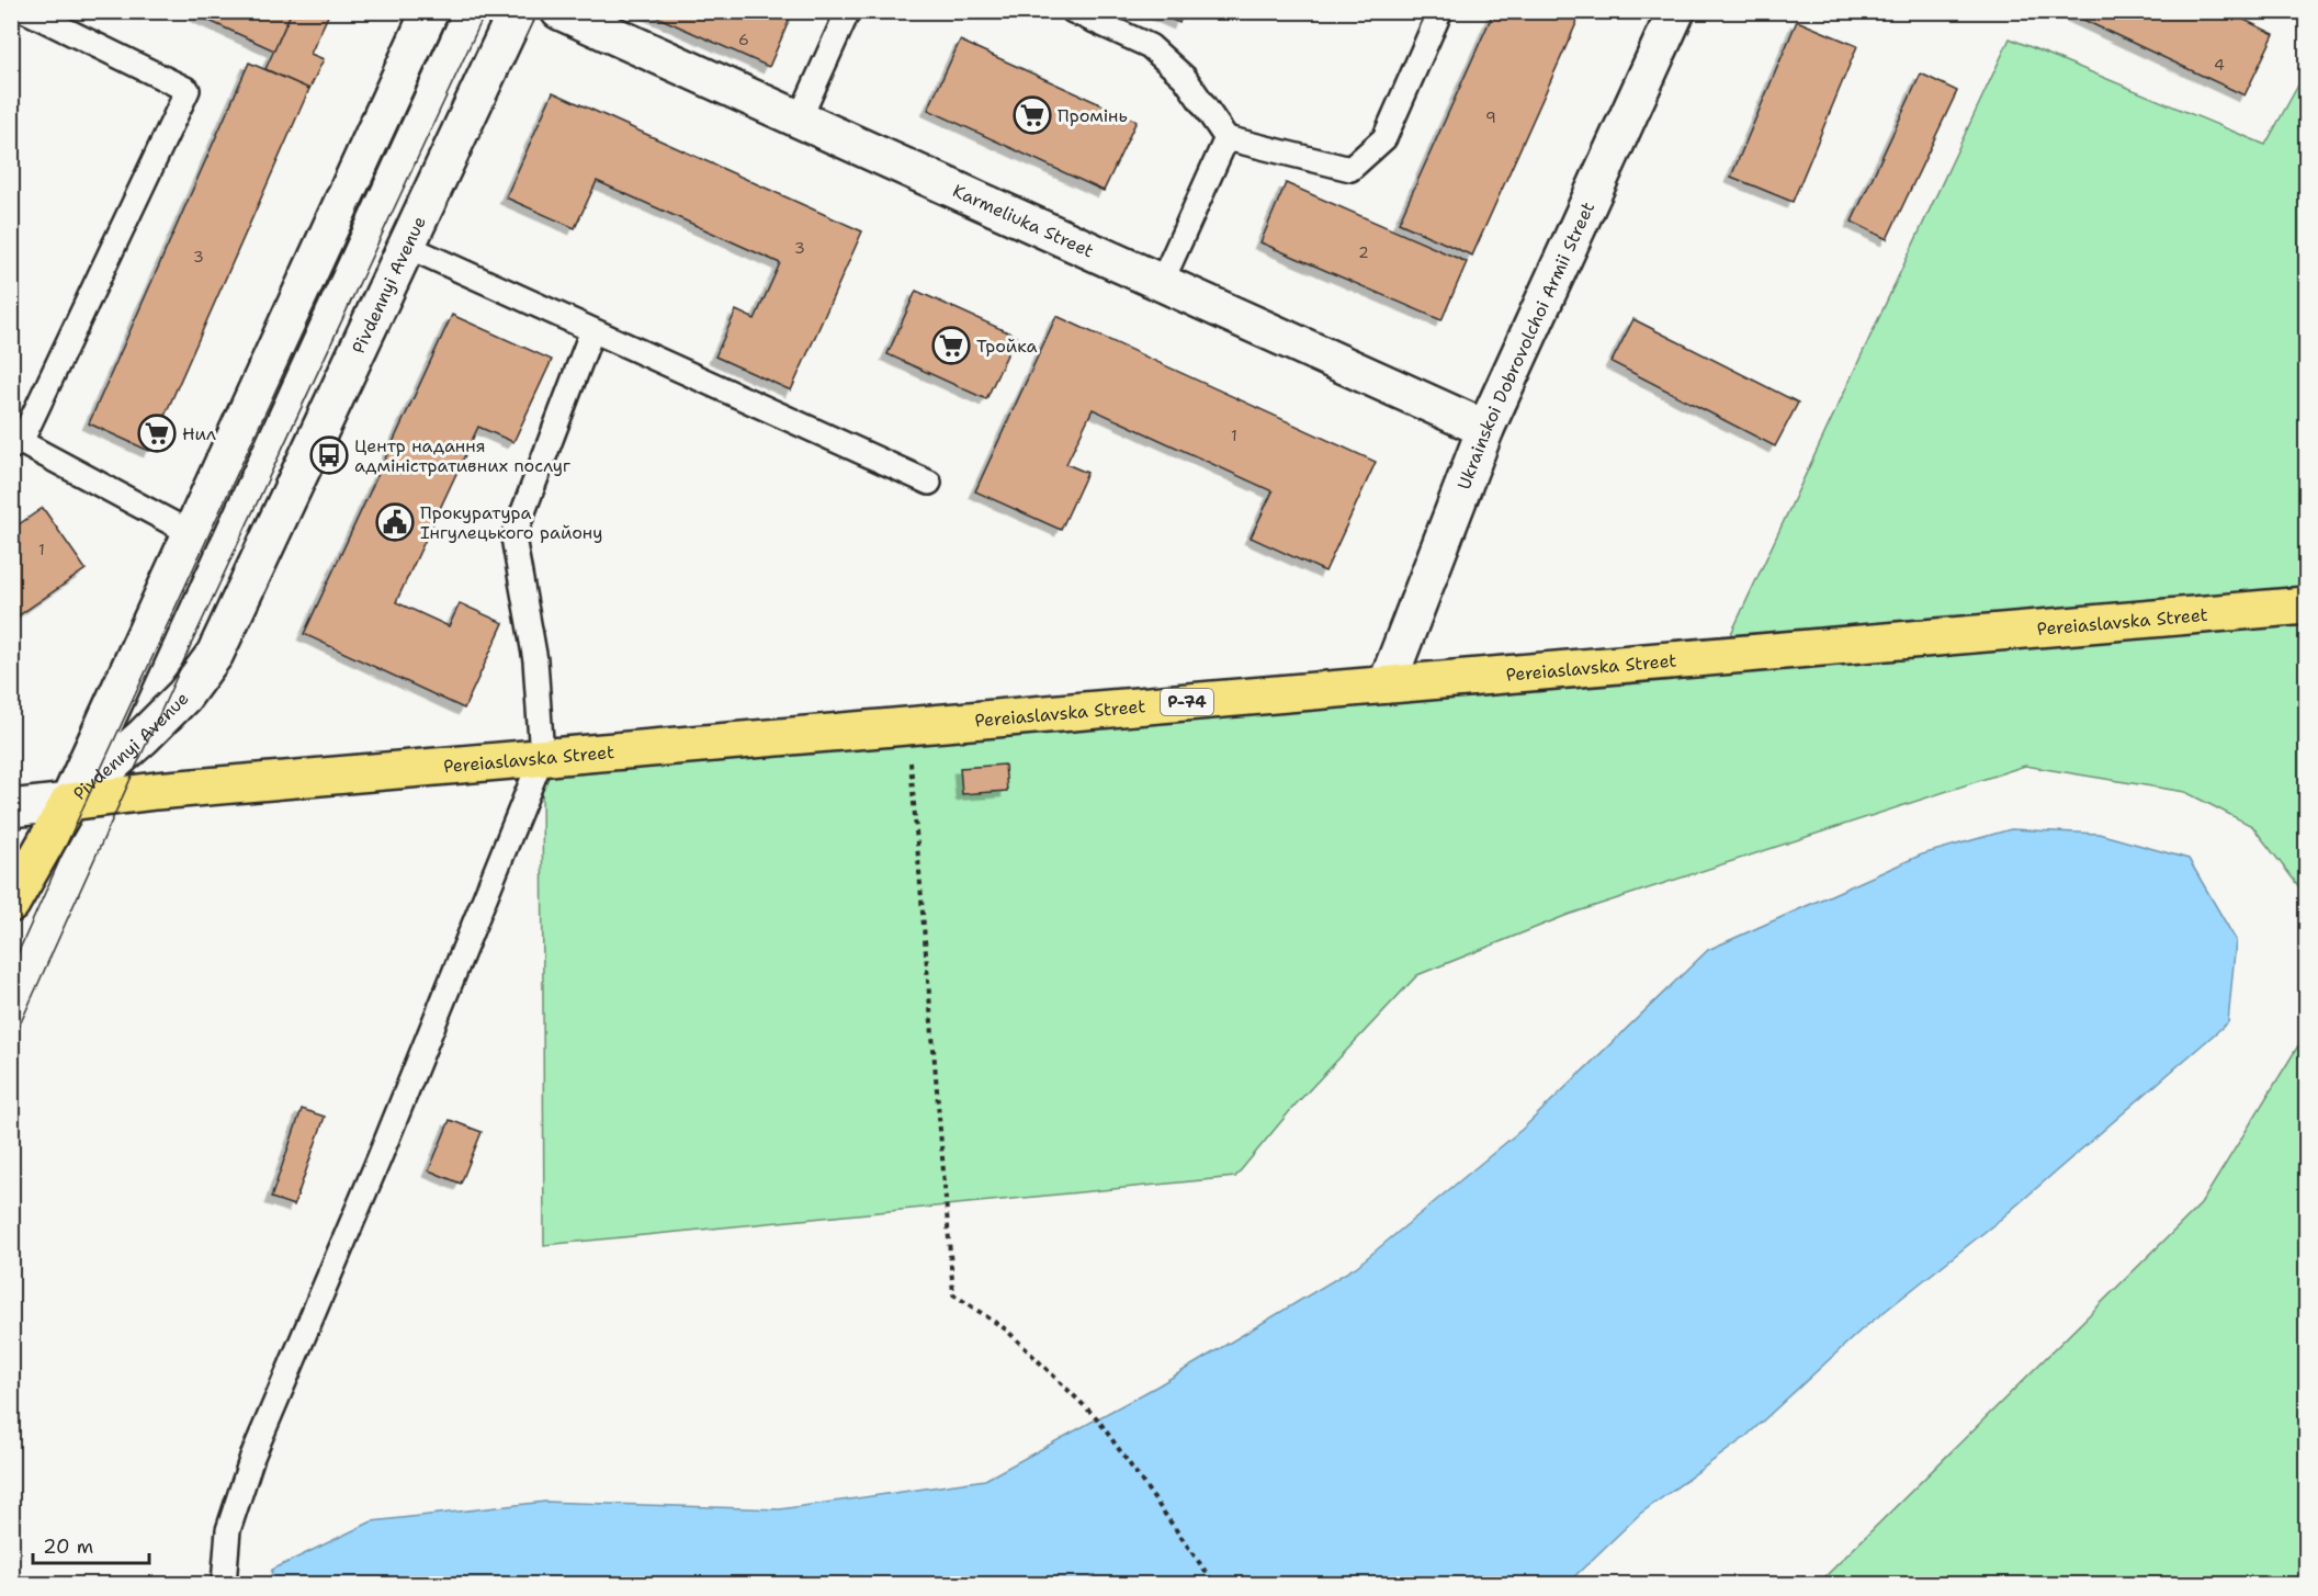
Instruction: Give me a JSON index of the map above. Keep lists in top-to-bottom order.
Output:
{
  "streets": {
    "main road": ["Pereiaslavska Street", "Р-74"],
    "street": ["Karmeliuka Street", "Pivdennyi Avenue", "Ukrainskoi Dobrovolchoi Armii Street"]
  },
  "crossings": [
    ["Karmeliuka Street", "Ukrainskoi Dobrovolchoi Armii Street"],
    ["Pivdennyi Avenue", "Pereiaslavska Street"],
    ["Ukrainskoi Dobrovolchoi Armii Street", "Pereiaslavska Street"]
  ],
  "places": {
    "supermarket": ["Промінь", "Тройка", "Нил"],
    "bus stop": ["Центр надання адміністративних послуг"],
    "public building": ["Прокуратура Інгулецького району"]
  },
  "house_numbers": [
    "6",
    "4",
    "9",
    "3",
    "2",
    "3",
    "1",
    "1"
  ],
  "scale_bar": "20 m"
}
